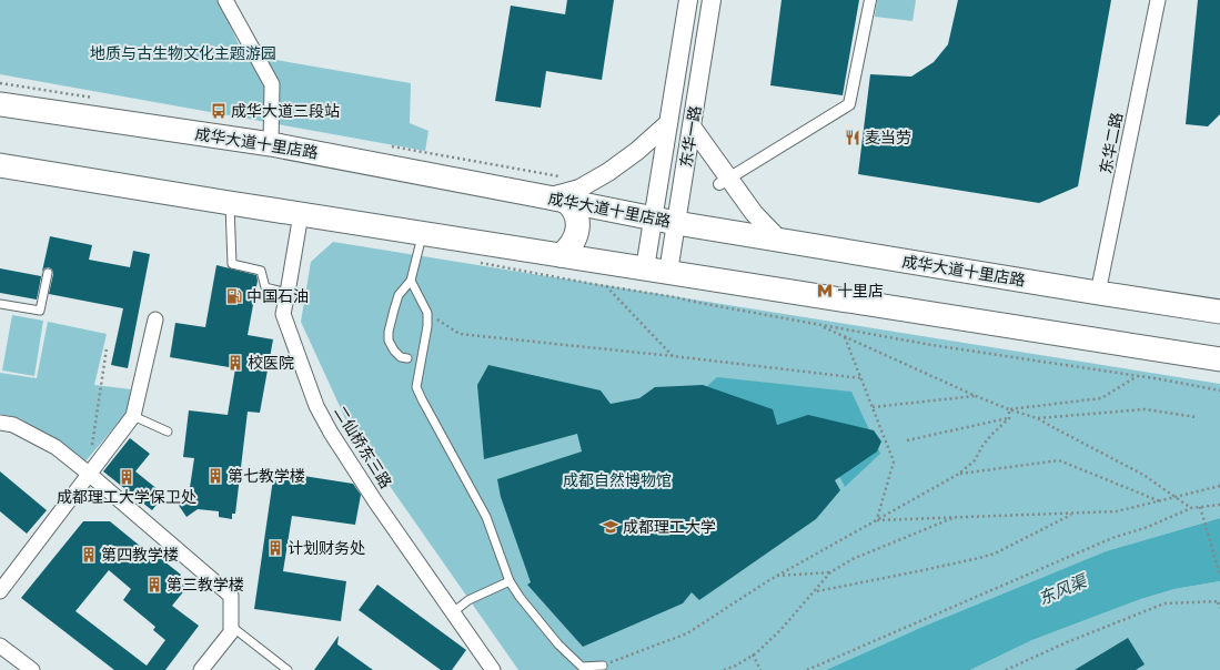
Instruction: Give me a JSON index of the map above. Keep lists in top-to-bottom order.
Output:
{
  "streets": {
    "main road": ["成华大道十里店路"],
    "street": ["东华一路", "东华二路", "二仙桥东三路"]
  },
  "crossings": [
    ["东华一路", "成华大道十里店路"],
    ["成华大道十里店路", "东华二路"]
  ],
  "water": ["东风渠"],
  "parks": ["地质与古生物文化主题游园", "成都自然博物馆"],
  "places": {
    "bus stop": ["成华大道三段站"],
    "restaurant": ["麦当劳"],
    "metro station": ["十里店"],
    "fuel station": ["中国石油"],
    "building": [
      "校医院",
      "第七教学楼",
      "成都理工大学保卫处",
      "计划财务处",
      "第四教学楼",
      "第三教学楼"
    ],
    "school or university": ["成都理工大学"]
  }
}
